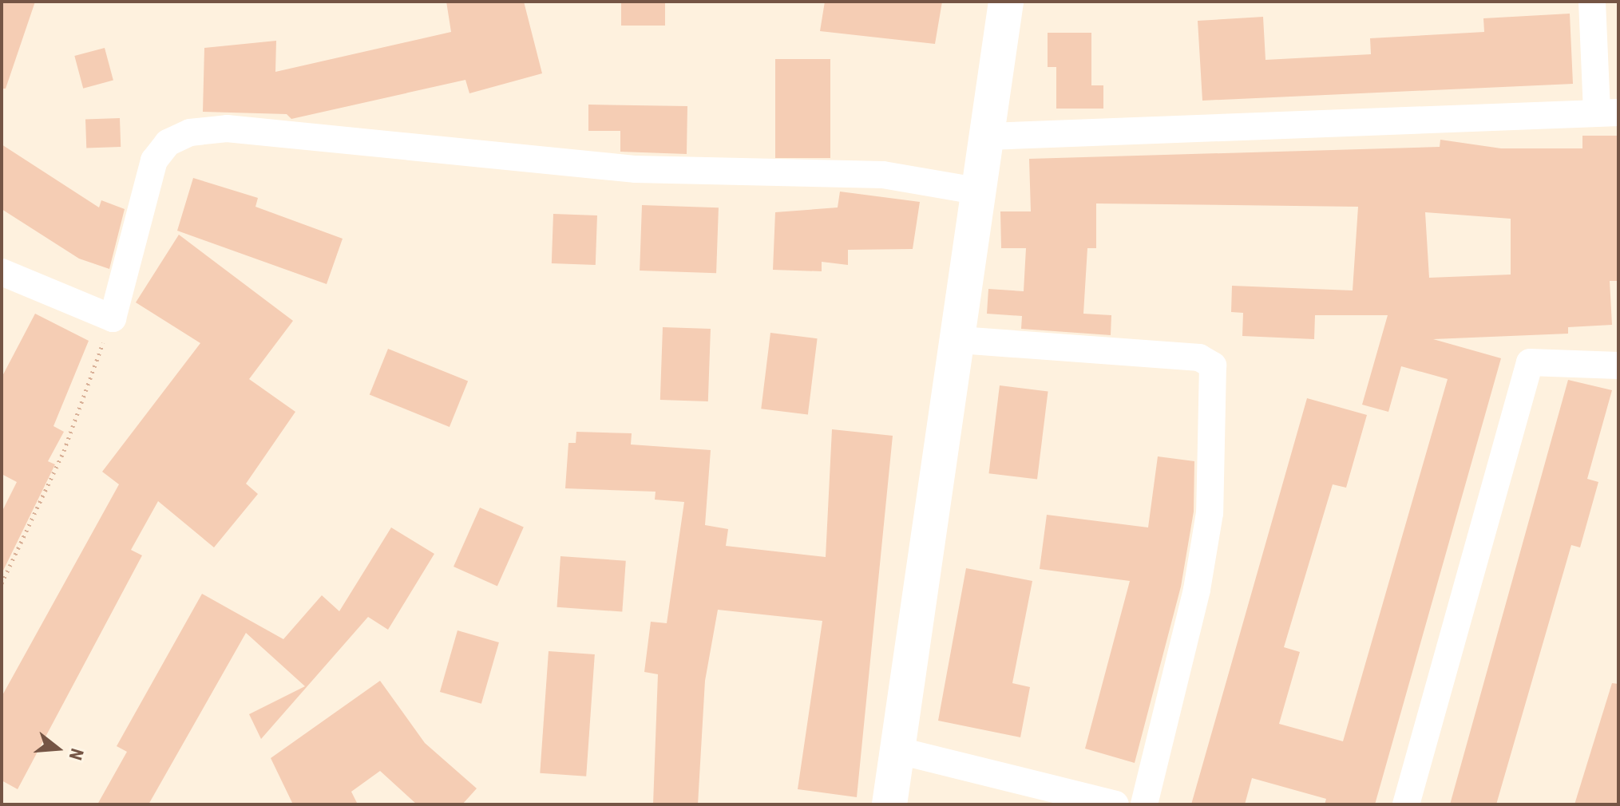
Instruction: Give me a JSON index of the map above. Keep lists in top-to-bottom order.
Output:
{
  "north": "right"
}
